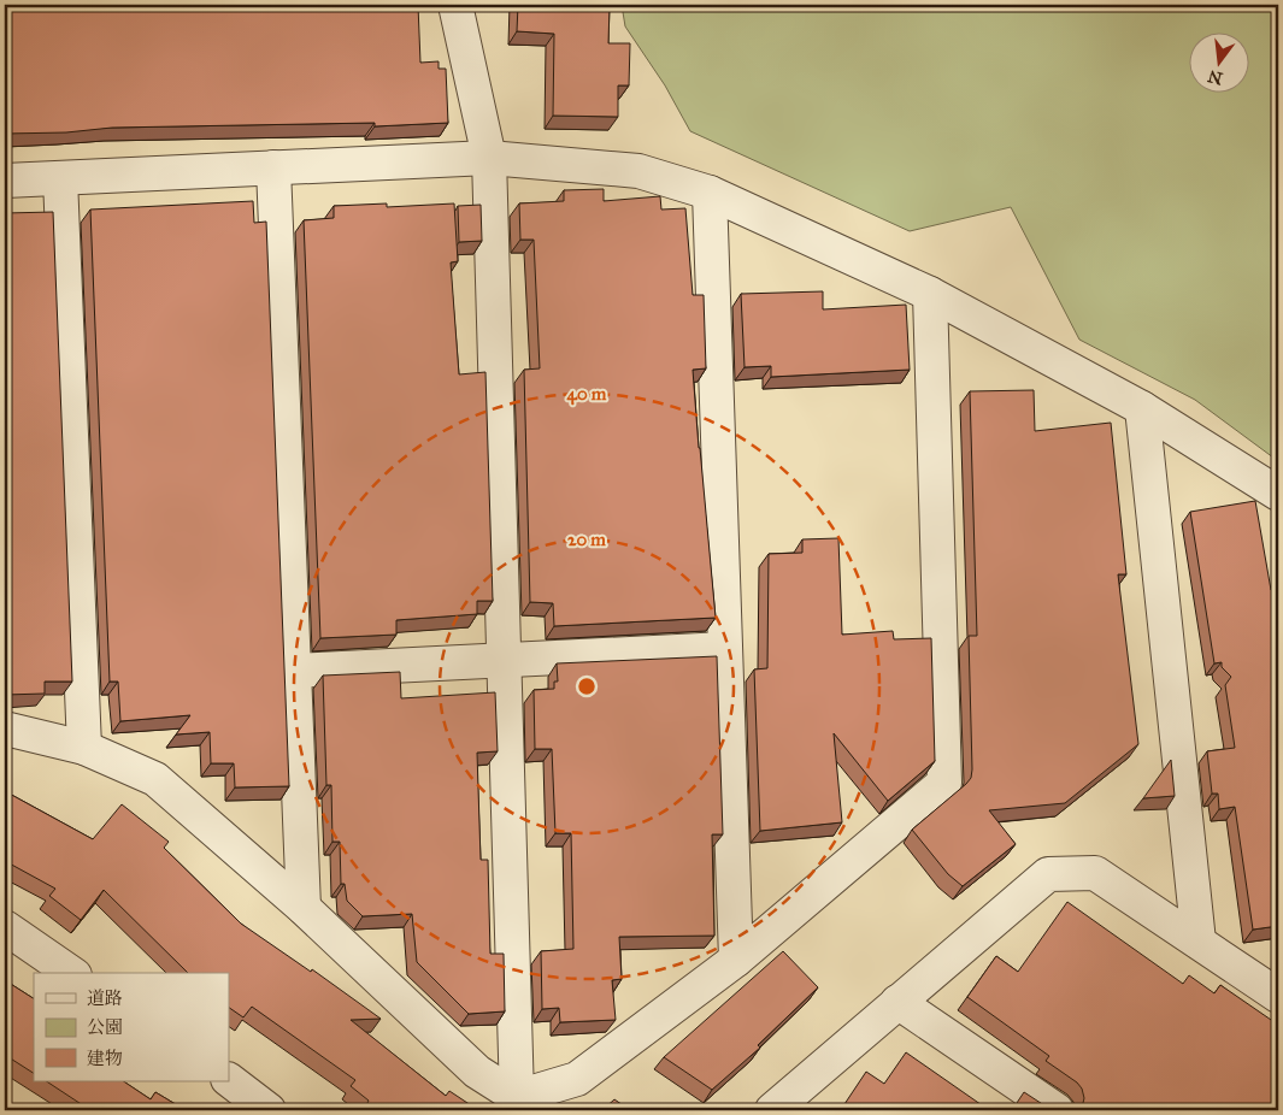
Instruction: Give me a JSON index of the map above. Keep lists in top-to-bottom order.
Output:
{
  "legend": ["道路", "公園", "建物"],
  "north": "bottom",
  "rings": ["40 m", "20 m"]
}
